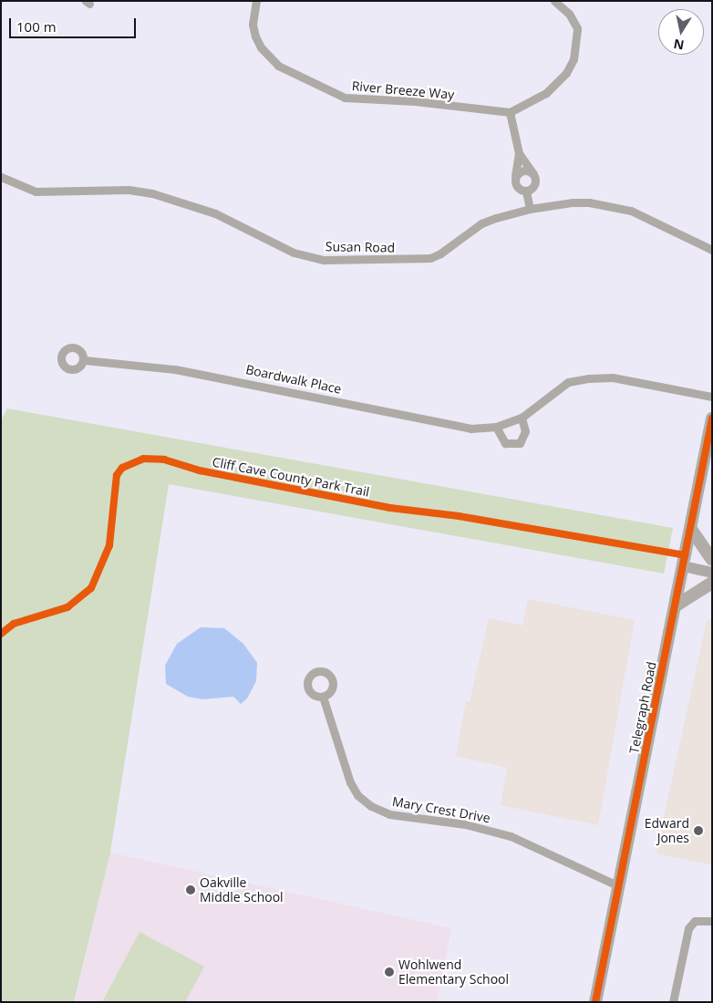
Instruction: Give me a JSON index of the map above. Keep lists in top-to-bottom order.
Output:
{
  "streets": {
    "main road": ["Telegraph Road"],
    "street": [
      "River Breeze Way",
      "Susan Road",
      "Boardwalk Place",
      "Mary Crest Drive"
    ],
    "cycle path": ["Cliff Cave County Park Trail"]
  },
  "crossings": [
    ["Telegraph Road", "Mary Crest Drive"]
  ],
  "places": ["Edward Jones", "Oakville Middle School", "Wohlwend Elementary School"],
  "scale_bar": "100 m",
  "north": "bottom"
}
